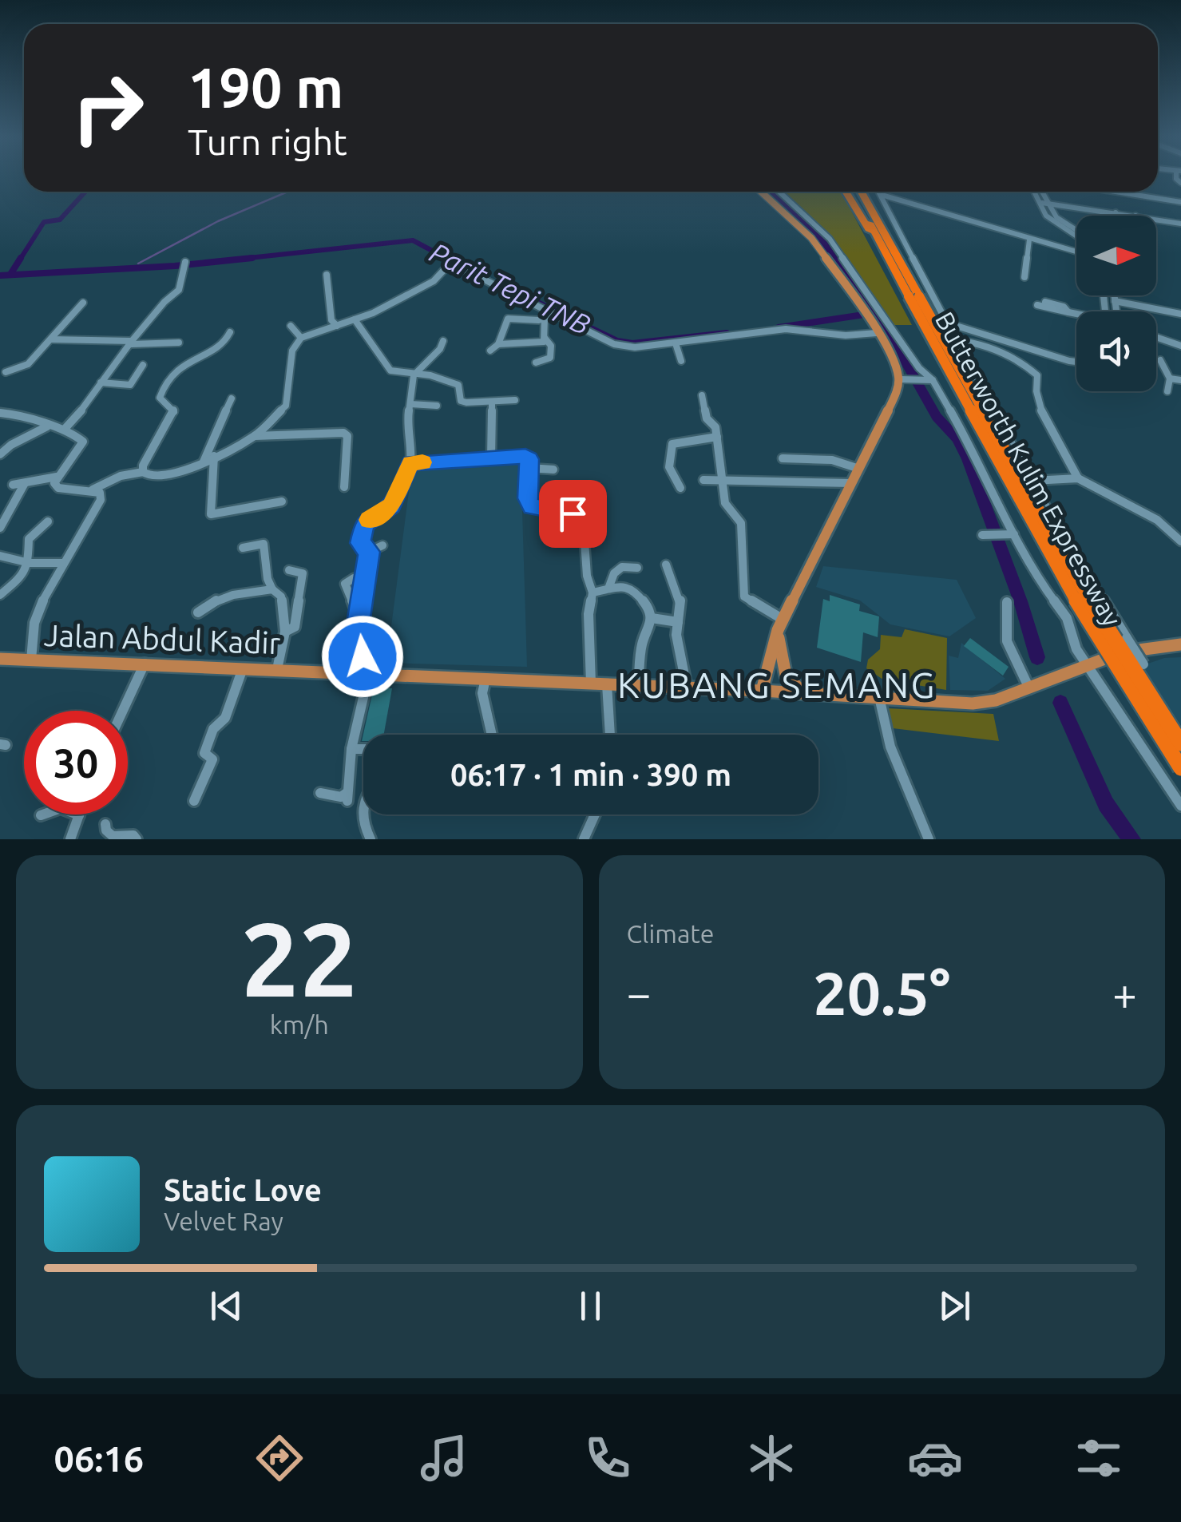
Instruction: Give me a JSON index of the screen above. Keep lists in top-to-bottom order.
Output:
{
  "streets": {
    "highway": ["Butterworth Kulim Expressway"],
    "main road": ["Jalan Abdul Kadir"]
  },
  "districts": ["KUBANG SEMANG"],
  "water": ["Parit Tepi TNB"],
  "north": "right",
  "page": {
    "turn": ["190 m", "Turn right"],
    "limit": "30",
    "trip": "06:17 · 1 min · 390 m",
    "tile": [
      ["22", "km/h"],
      "Climate"
    ],
    "heat": ["−", "20.5°", "+"],
    "song": ["Static Love", "Velvet Ray"],
    "tabs": "06:16"
  }
}
